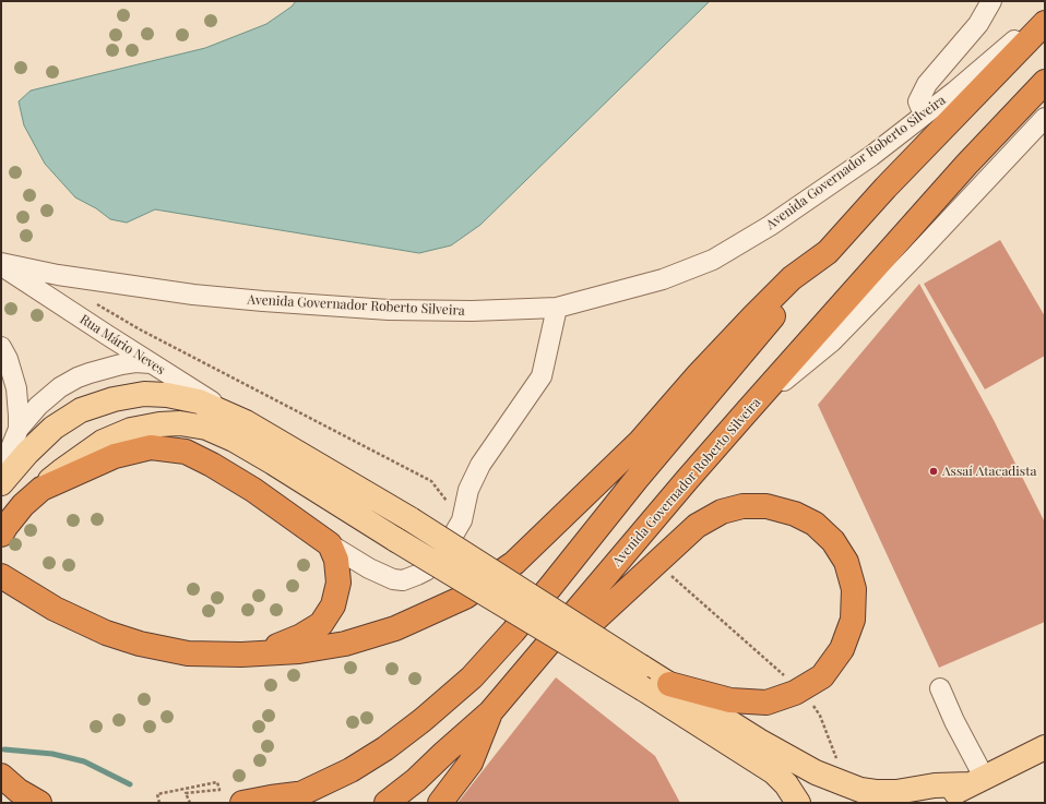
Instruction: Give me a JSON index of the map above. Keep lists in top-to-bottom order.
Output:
{
  "streets": {
    "highway": ["Avenida Governador Roberto Silveira"],
    "street": ["Rua Mário Neves"]
  },
  "crossings": [
    ["Avenida Governador Roberto Silveira", "Rua Mário Neves"]
  ],
  "places": ["Assaí Atacadista"]
}
